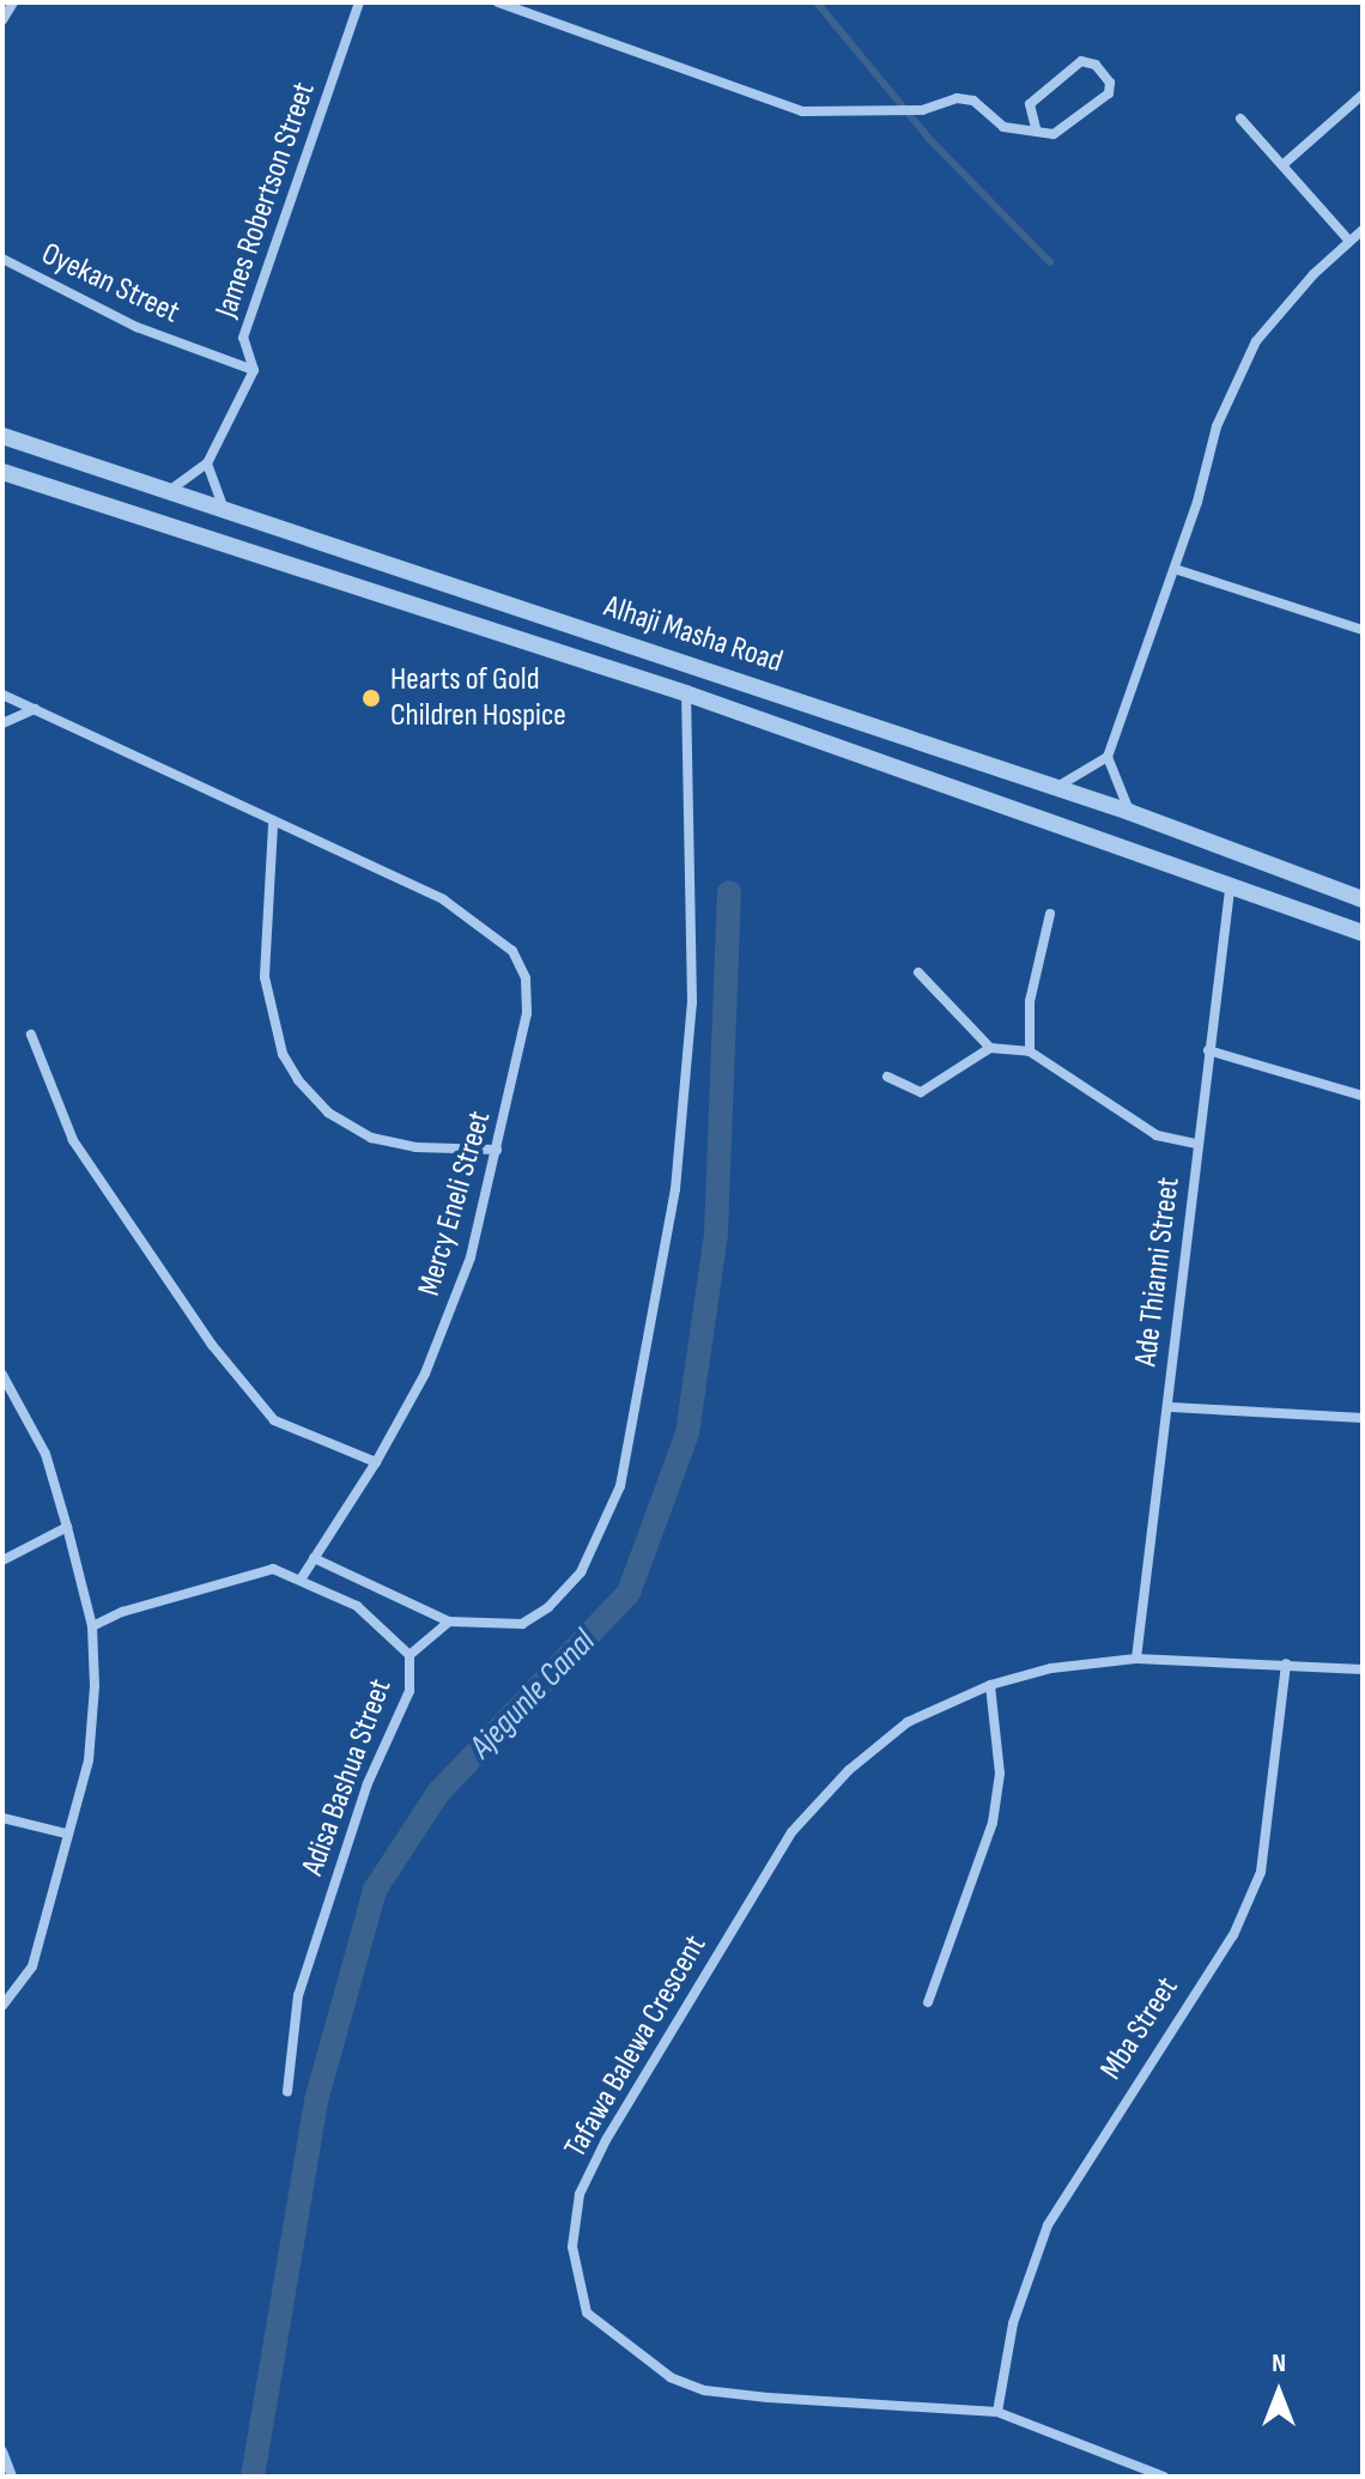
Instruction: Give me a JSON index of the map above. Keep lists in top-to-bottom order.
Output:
{
  "streets": {
    "street": [
      "James Robertson Street",
      "Oyekan Street",
      "Alhaji Masha Road",
      "Mercy Eneli Street",
      "Ade Thianni Street",
      "Adisa Bashua Street",
      "Mba Street",
      "Tafawa Balewa Crescent"
    ]
  },
  "crossings": [
    ["James Robertson Street", "Oyekan Street"],
    ["Alhaji Masha Road", "Ade Thianni Street"],
    ["Mercy Eneli Street", "Adisa Bashua Street"],
    ["Ade Thianni Street", "Tafawa Balewa Crescent"],
    ["Mba Street", "Tafawa Balewa Crescent"]
  ],
  "water": ["Ajegunle Canal"],
  "places": ["Hearts of Gold Children Hospice"],
  "north": "top"
}
